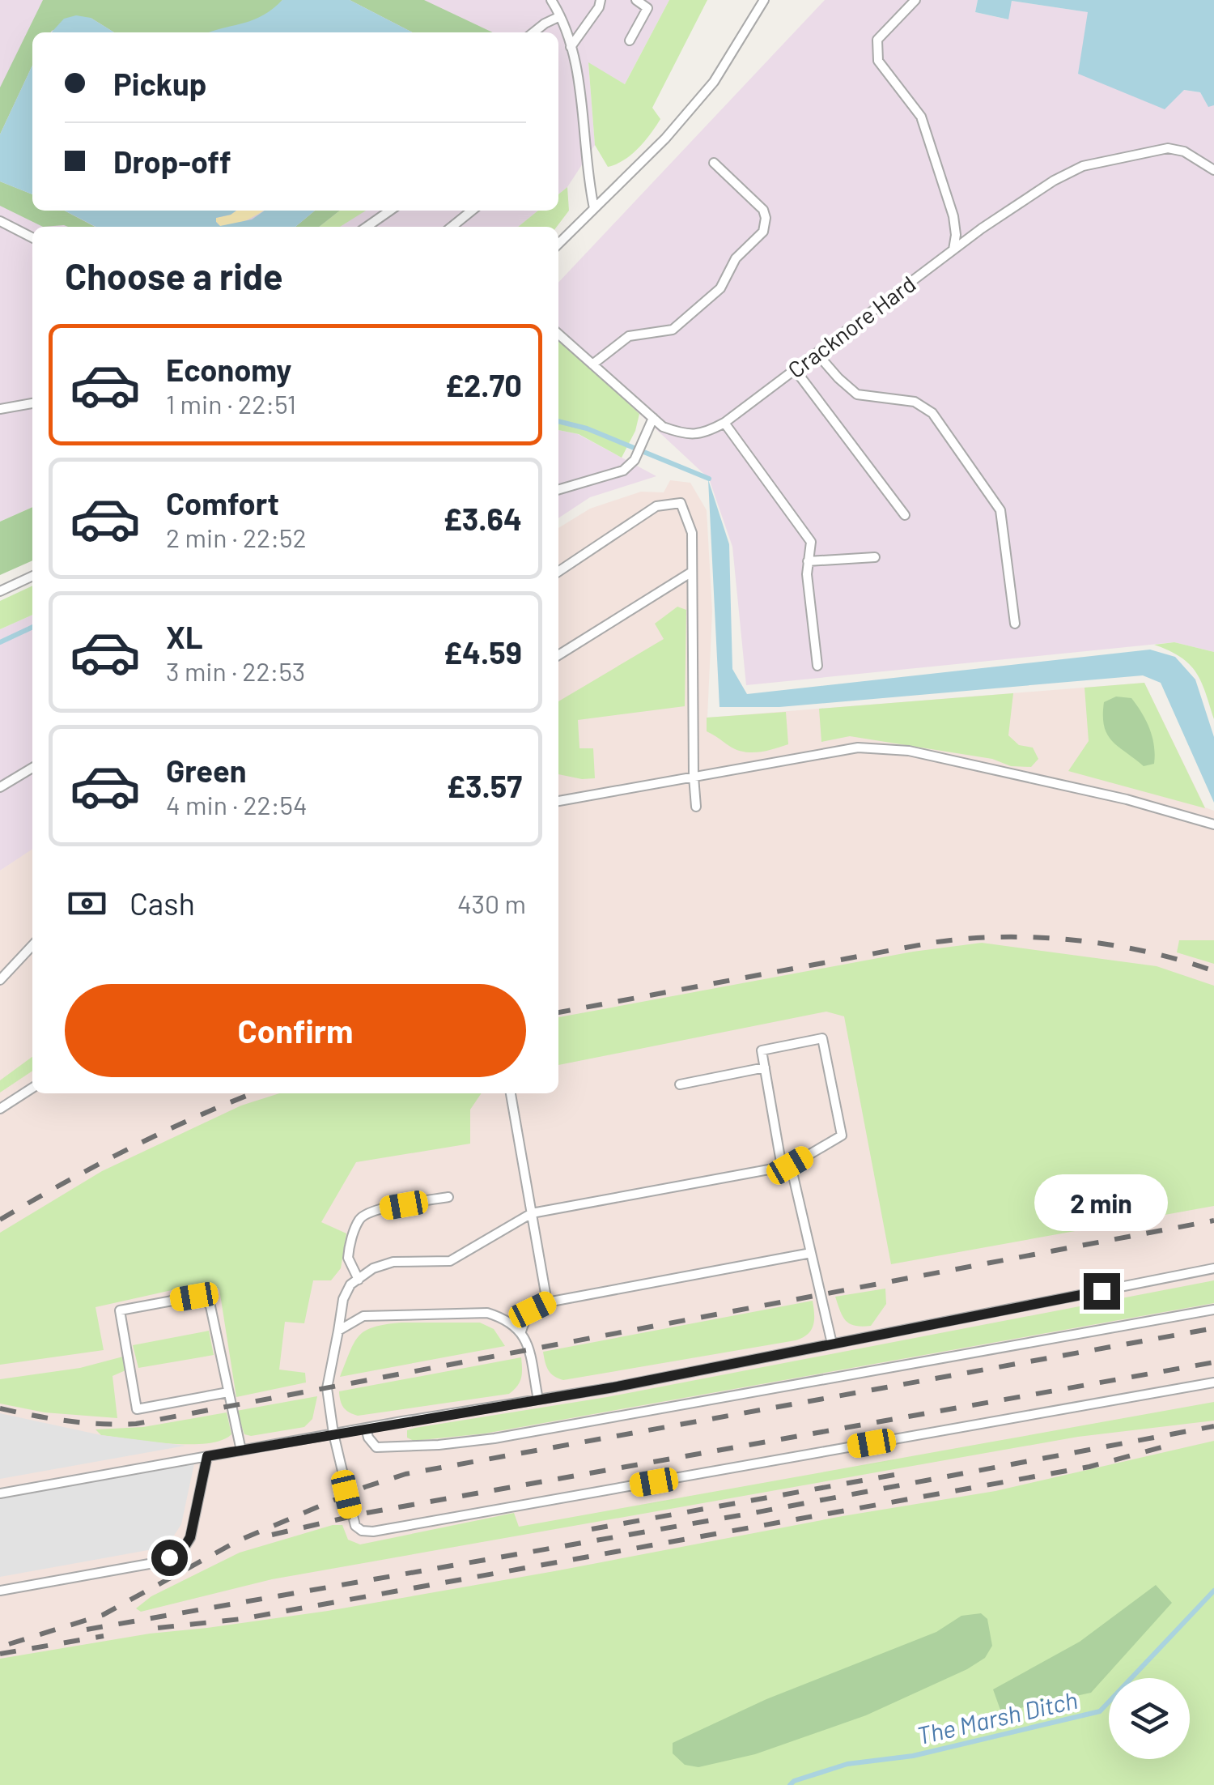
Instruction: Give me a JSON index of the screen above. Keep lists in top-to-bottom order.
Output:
{
  "streets": {
    "lane": ["Cracknore Hard"]
  },
  "water": ["The Marsh Ditch"],
  "page": {
    "banner": ["Pickup", "Drop-off"],
    "heading": "Choose a ride",
    "list": [
      {
        "name": "Economy",
        "note": "1 min · 22:51",
        "value": "£2.70"
      },
      {
        "name": "Comfort",
        "note": "2 min · 22:52",
        "value": "£3.64"
      },
      {
        "name": "XL",
        "note": "3 min · 22:53",
        "value": "£4.59"
      },
      {
        "name": "Green",
        "note": "4 min · 22:54",
        "value": "£3.57"
      }
    ],
    "pay": ["Cash", "430 m"],
    "buttons": "Confirm",
    "bubble": "2 min"
  }
}
